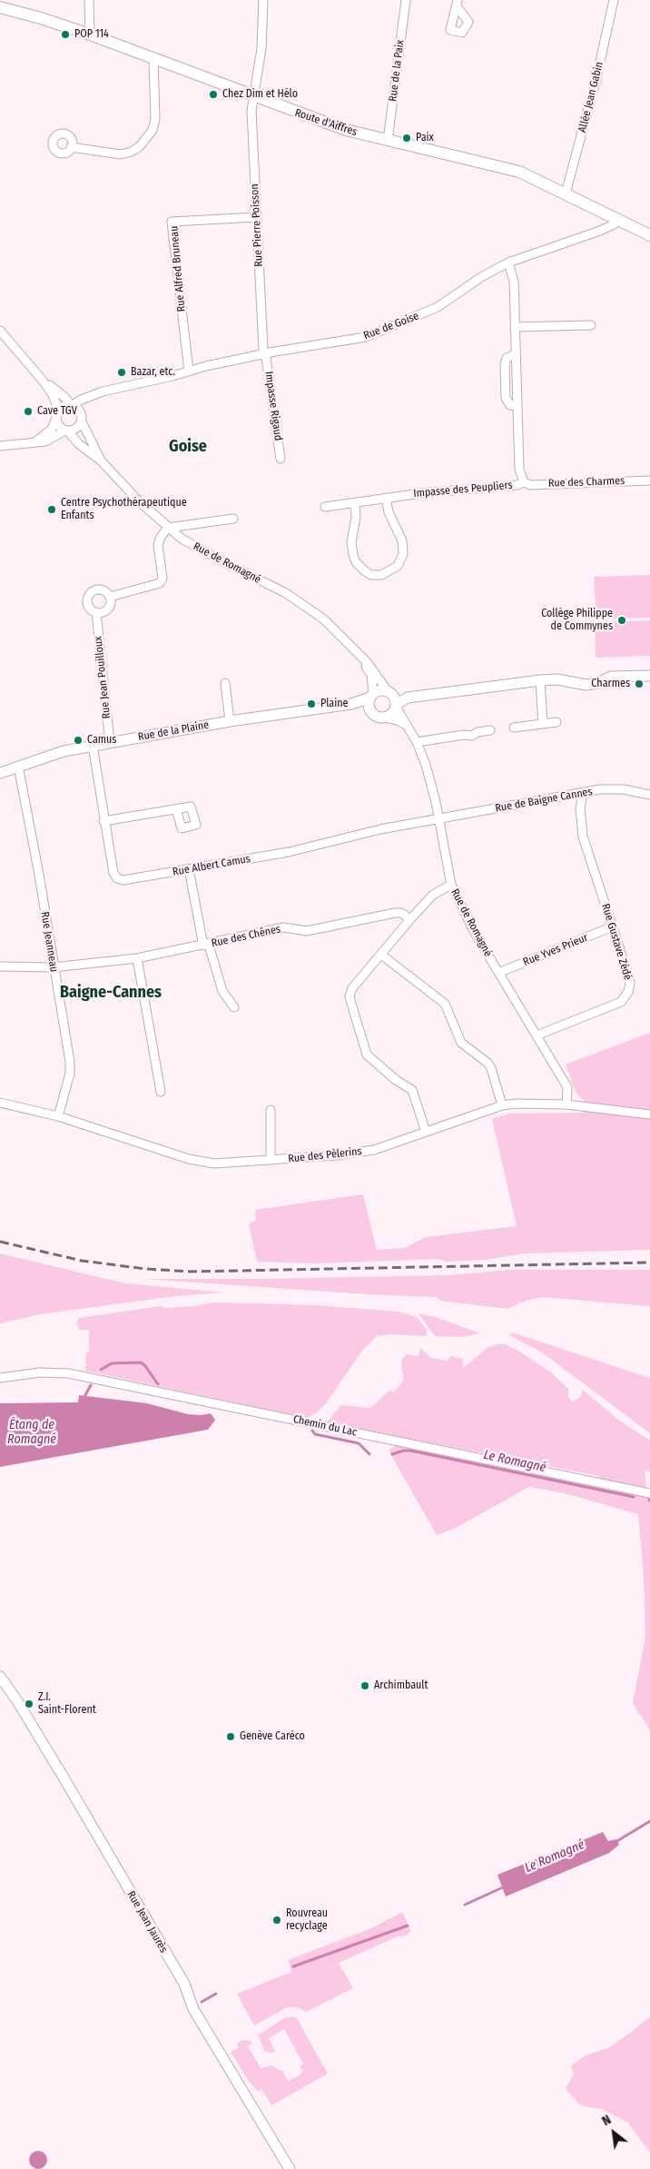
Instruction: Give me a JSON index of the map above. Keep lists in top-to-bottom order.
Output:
{
  "streets": {
    "main road": ["Route d'Aiffres"],
    "street": [
      "Rue de la Paix",
      "Allée Jean Gabin",
      "Rue Pierre Poisson",
      "Rue Alfred Bruneau",
      "Rue de Goise",
      "Impasse Rigaud",
      "Rue des Charmes",
      "Impasse des Peupliers",
      "Rue de Romagné",
      "Rue Jean Pouilloux",
      "Rue de la Plaine",
      "Rue de Baigne Cannes",
      "Rue Albert Camus",
      "Rue des Chênes",
      "Rue Jeanneau",
      "Rue Gustave Zédé",
      "Rue Yves Prieur",
      "Rue des Pèlerins",
      "Chemin du Lac",
      "Rue Jean Jaurès"
    ]
  },
  "crossings": [
    ["Rue de la Paix", "Route d'Aiffres"],
    ["Allée Jean Gabin", "Route d'Aiffres"],
    ["Route d'Aiffres", "Rue Pierre Poisson"],
    ["Route d'Aiffres", "Rue de Goise"],
    ["Rue Pierre Poisson", "Rue Alfred Bruneau"],
    ["Rue Pierre Poisson", "Rue de Goise"],
    ["Rue Pierre Poisson", "Impasse Rigaud"],
    ["Rue Alfred Bruneau", "Rue de Goise"],
    ["Rue de Goise", "Impasse Rigaud"],
    ["Rue de Goise", "Impasse des Peupliers"],
    ["Rue de Goise", "Rue de Romagné"],
    ["Rue des Charmes", "Impasse des Peupliers"],
    ["Rue de Romagné", "Rue de la Plaine"],
    ["Rue de Romagné", "Rue de Baigne Cannes"],
    ["Rue de Romagné", "Rue Albert Camus"],
    ["Rue de Romagné", "Rue Gustave Zédé"],
    ["Rue de Romagné", "Rue Yves Prieur"],
    ["Rue de Romagné", "Rue des Pèlerins"],
    ["Rue Jean Pouilloux", "Rue de la Plaine"],
    ["Rue de la Plaine", "Rue Albert Camus"],
    ["Rue de la Plaine", "Rue Jeanneau"],
    ["Rue de Baigne Cannes", "Rue Albert Camus"],
    ["Rue de Baigne Cannes", "Rue Gustave Zédé"],
    ["Rue des Chênes", "Rue Jeanneau"],
    ["Rue Jeanneau", "Rue des Pèlerins"],
    ["Rue Gustave Zédé", "Rue Yves Prieur"]
  ],
  "districts": ["Goise", "Baigne-Cannes"],
  "water": ["Étang de Romagné", "Le Romagné"],
  "places": [
    "POP 114",
    "Chez Dim et Hélo",
    "Paix",
    "Bazar, etc.",
    "Cave TGV",
    "Centre Psychothérapeutique Enfants",
    "Collège Philippe de Commynes",
    "Charmes",
    "Plaine",
    "Camus",
    "Archimbault",
    "Z.I. Saint-Florent",
    "Genève Caréco",
    "Rouvreau recyclage"
  ],
  "north": "top left"
}
